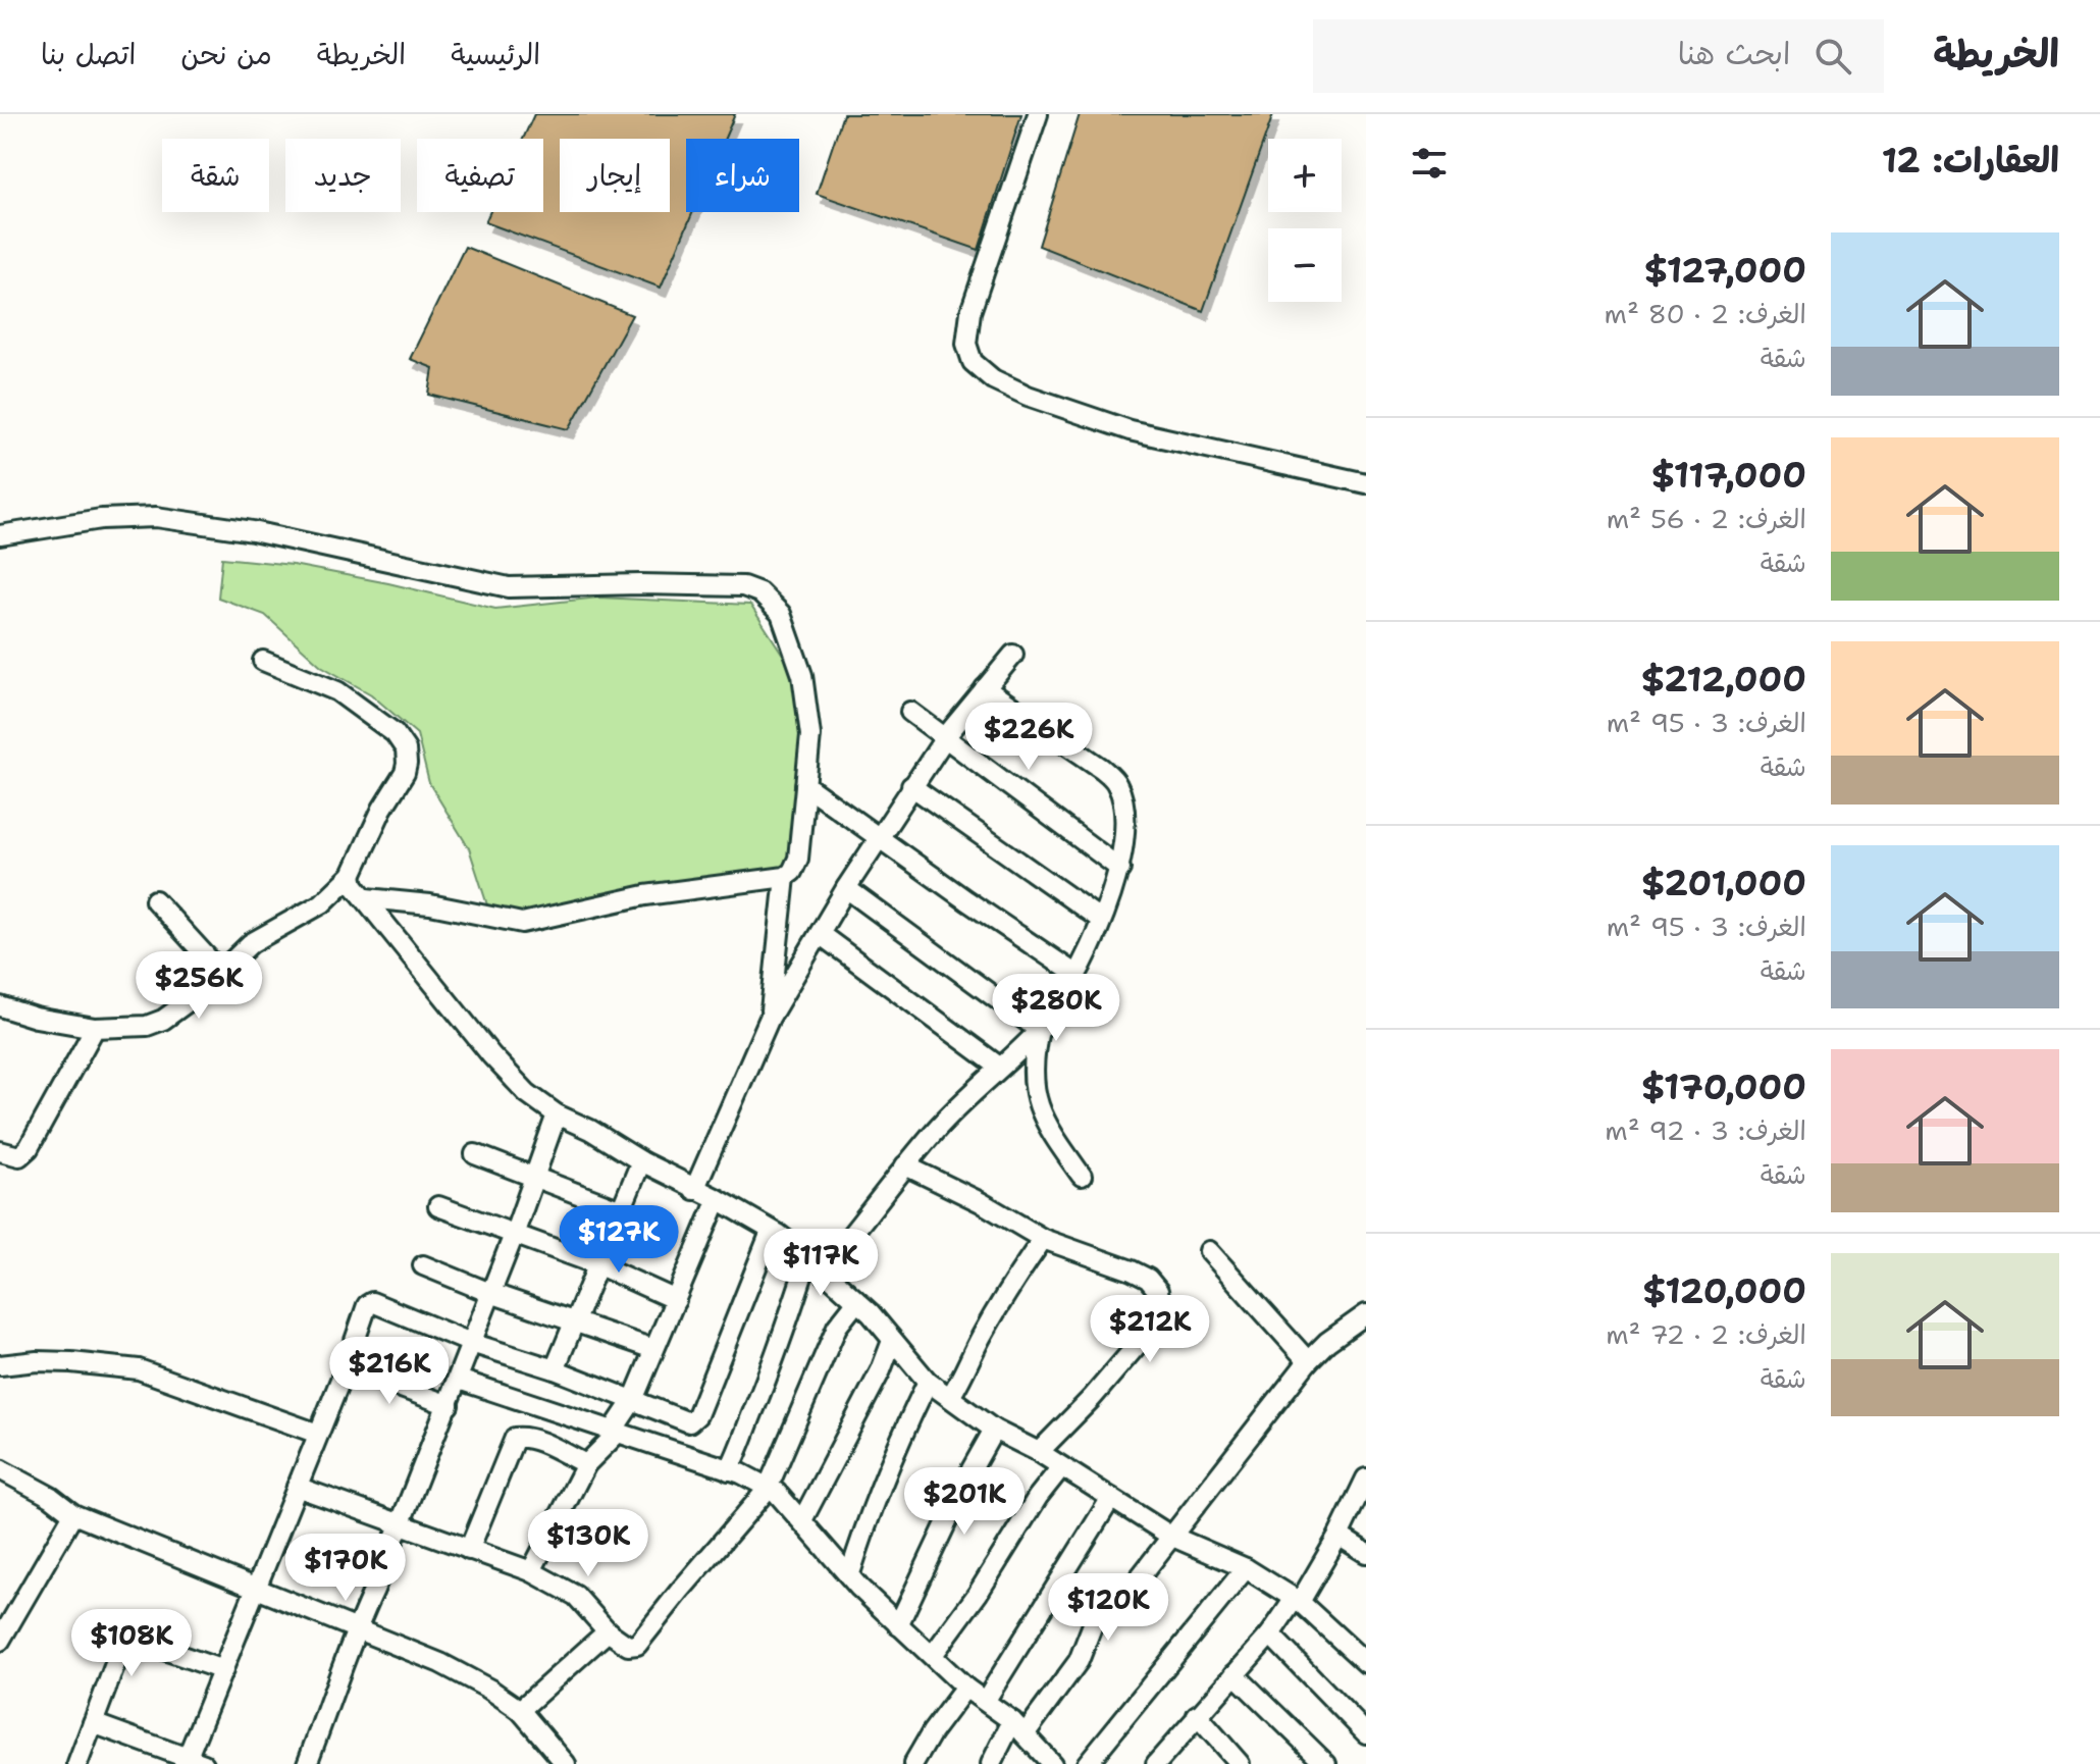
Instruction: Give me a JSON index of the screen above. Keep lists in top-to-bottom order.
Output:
{
  "page": {
    "header": "الخريطة",
    "search": "ابحث هنا",
    "nav": [
      "الرئيسية",
      "الخريطة",
      "من نحن",
      "اتصل بنا"
    ],
    "heading": "العقارات: 12",
    "map_buttons": ["+", "−"],
    "chip": [
      "شراء",
      "إيجار",
      "تصفية",
      "جديد",
      "شقة"
    ],
    "list": [
      {
        "name": "$127,000",
        "note": "الغرف: 2 · 80 m² · شقة"
      },
      {
        "name": "$117,000",
        "note": "الغرف: 2 · 56 m² · شقة"
      },
      {
        "name": "$212,000",
        "note": "الغرف: 3 · 95 m² · شقة"
      },
      {
        "name": "$201,000",
        "note": "الغرف: 3 · 95 m² · شقة"
      },
      {
        "name": "$170,000",
        "note": "الغرف: 3 · 92 m² · شقة"
      },
      {
        "name": "$120,000",
        "note": "الغرف: 2 · 72 m² · شقة"
      }
    ],
    "price": [
      "$226K",
      "$256K",
      "$280K",
      "$127K",
      "$117K",
      "$212K",
      "$216K",
      "$201K",
      "$130K",
      "$170K",
      "$120K",
      "$108K"
    ]
  }
}
